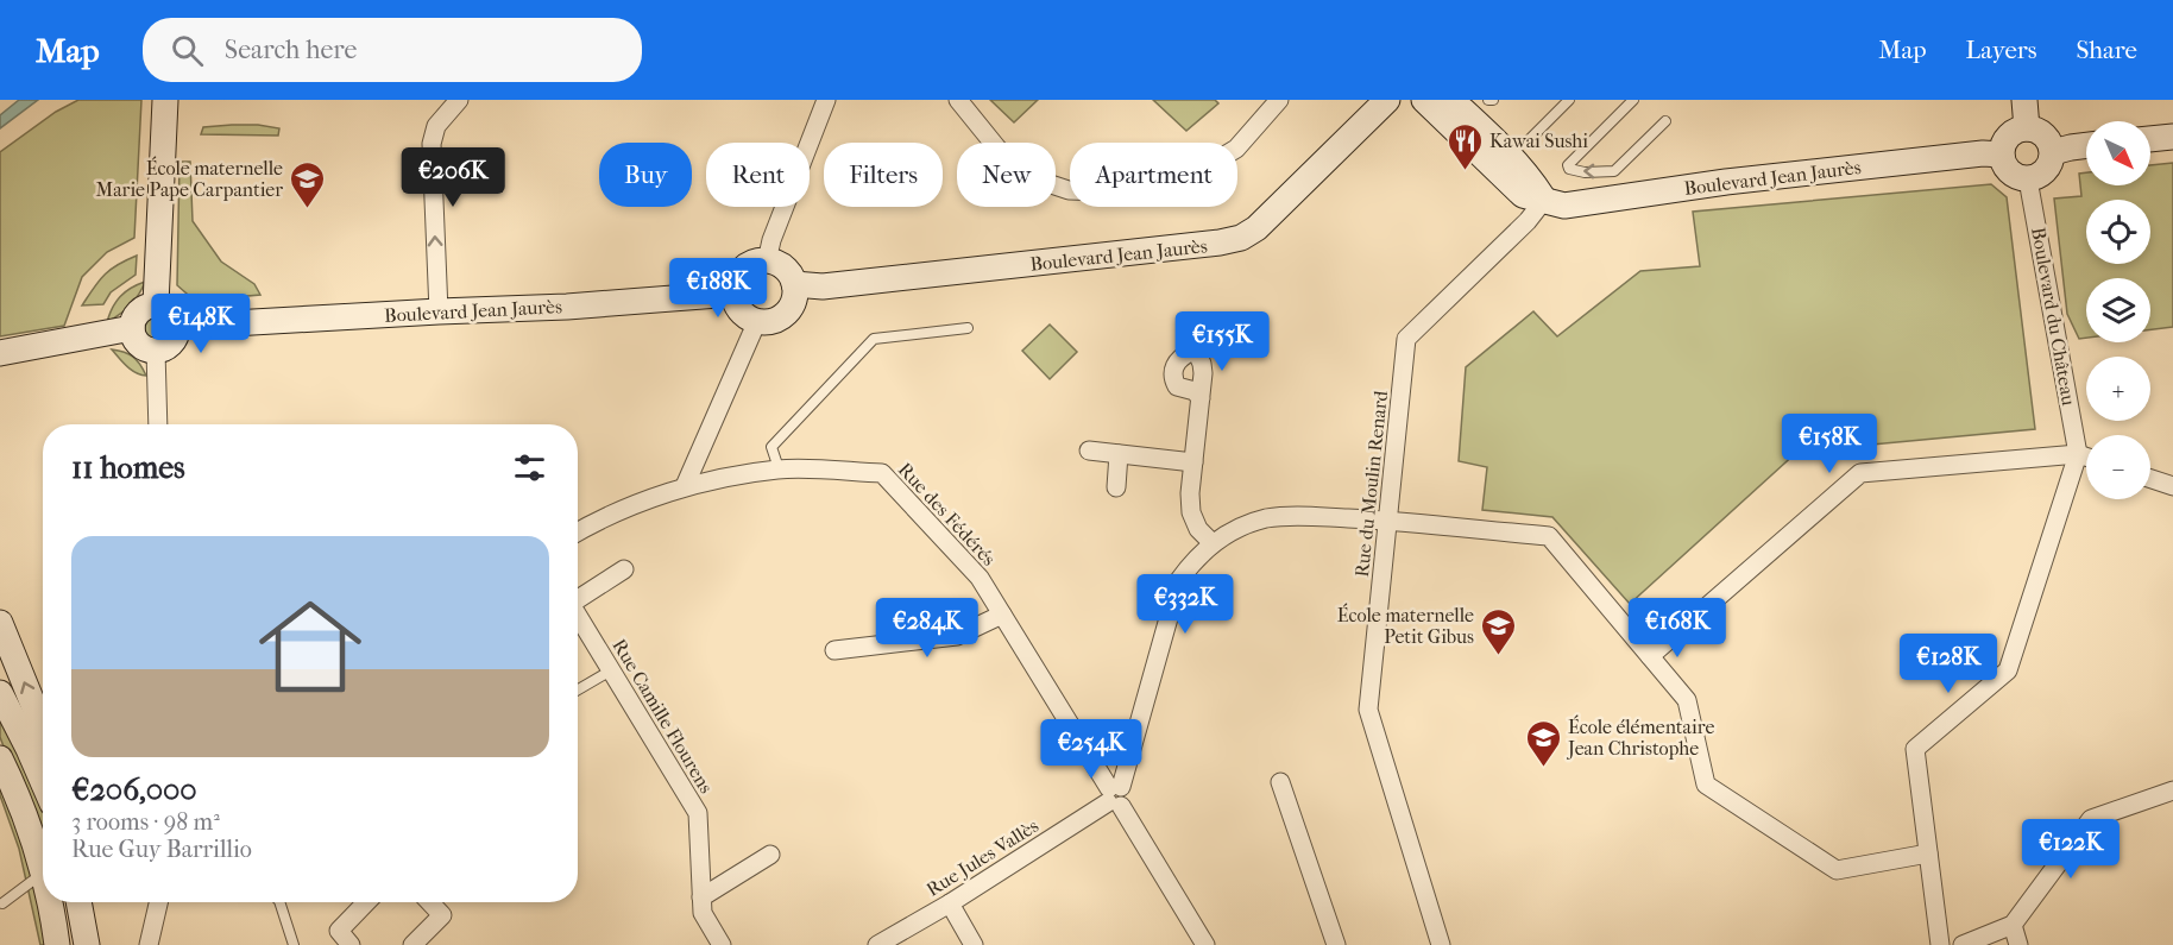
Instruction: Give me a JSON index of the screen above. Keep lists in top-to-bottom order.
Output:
{
  "streets": {
    "street": [
      "Boulevard Jean Jaurès",
      "Boulevard du Château",
      "Rue du Moulin Renard",
      "Rue des Fédérés",
      "Rue Camille Flourens",
      "Rue Jules Vallès"
    ]
  },
  "crossings": [
    ["Boulevard Jean Jaurès", "Boulevard du Château"],
    ["Boulevard Jean Jaurès", "Rue du Moulin Renard"],
    ["Rue des Fédérés", "Rue Jules Vallès"]
  ],
  "places": {
    "restaurant": ["Kawai Sushi"],
    "school or university": ["École maternelle Marie Pape Carpantier", "École maternelle Petit Gibus", "École élémentaire Jean Christophe"]
  },
  "north": "bottom right",
  "page": {
    "header": "Map",
    "search": "Search here",
    "nav": ["Map", "Layers", "Share"],
    "map_buttons": ["+", "−"],
    "chip": [
      "Buy",
      "Rent",
      "Filters",
      "New",
      "Apartment"
    ],
    "price": [
      "€206K",
      "€188K",
      "€148K",
      "€155K",
      "€158K",
      "€332K",
      "€284K",
      "€168K",
      "€128K",
      "€254K",
      "€122K"
    ],
    "heading": "11 homes",
    "list": [
      {
        "name": "€206,000",
        "note": "3 rooms · 98 m² · Rue Guy Barrillio"
      }
    ]
  }
}
